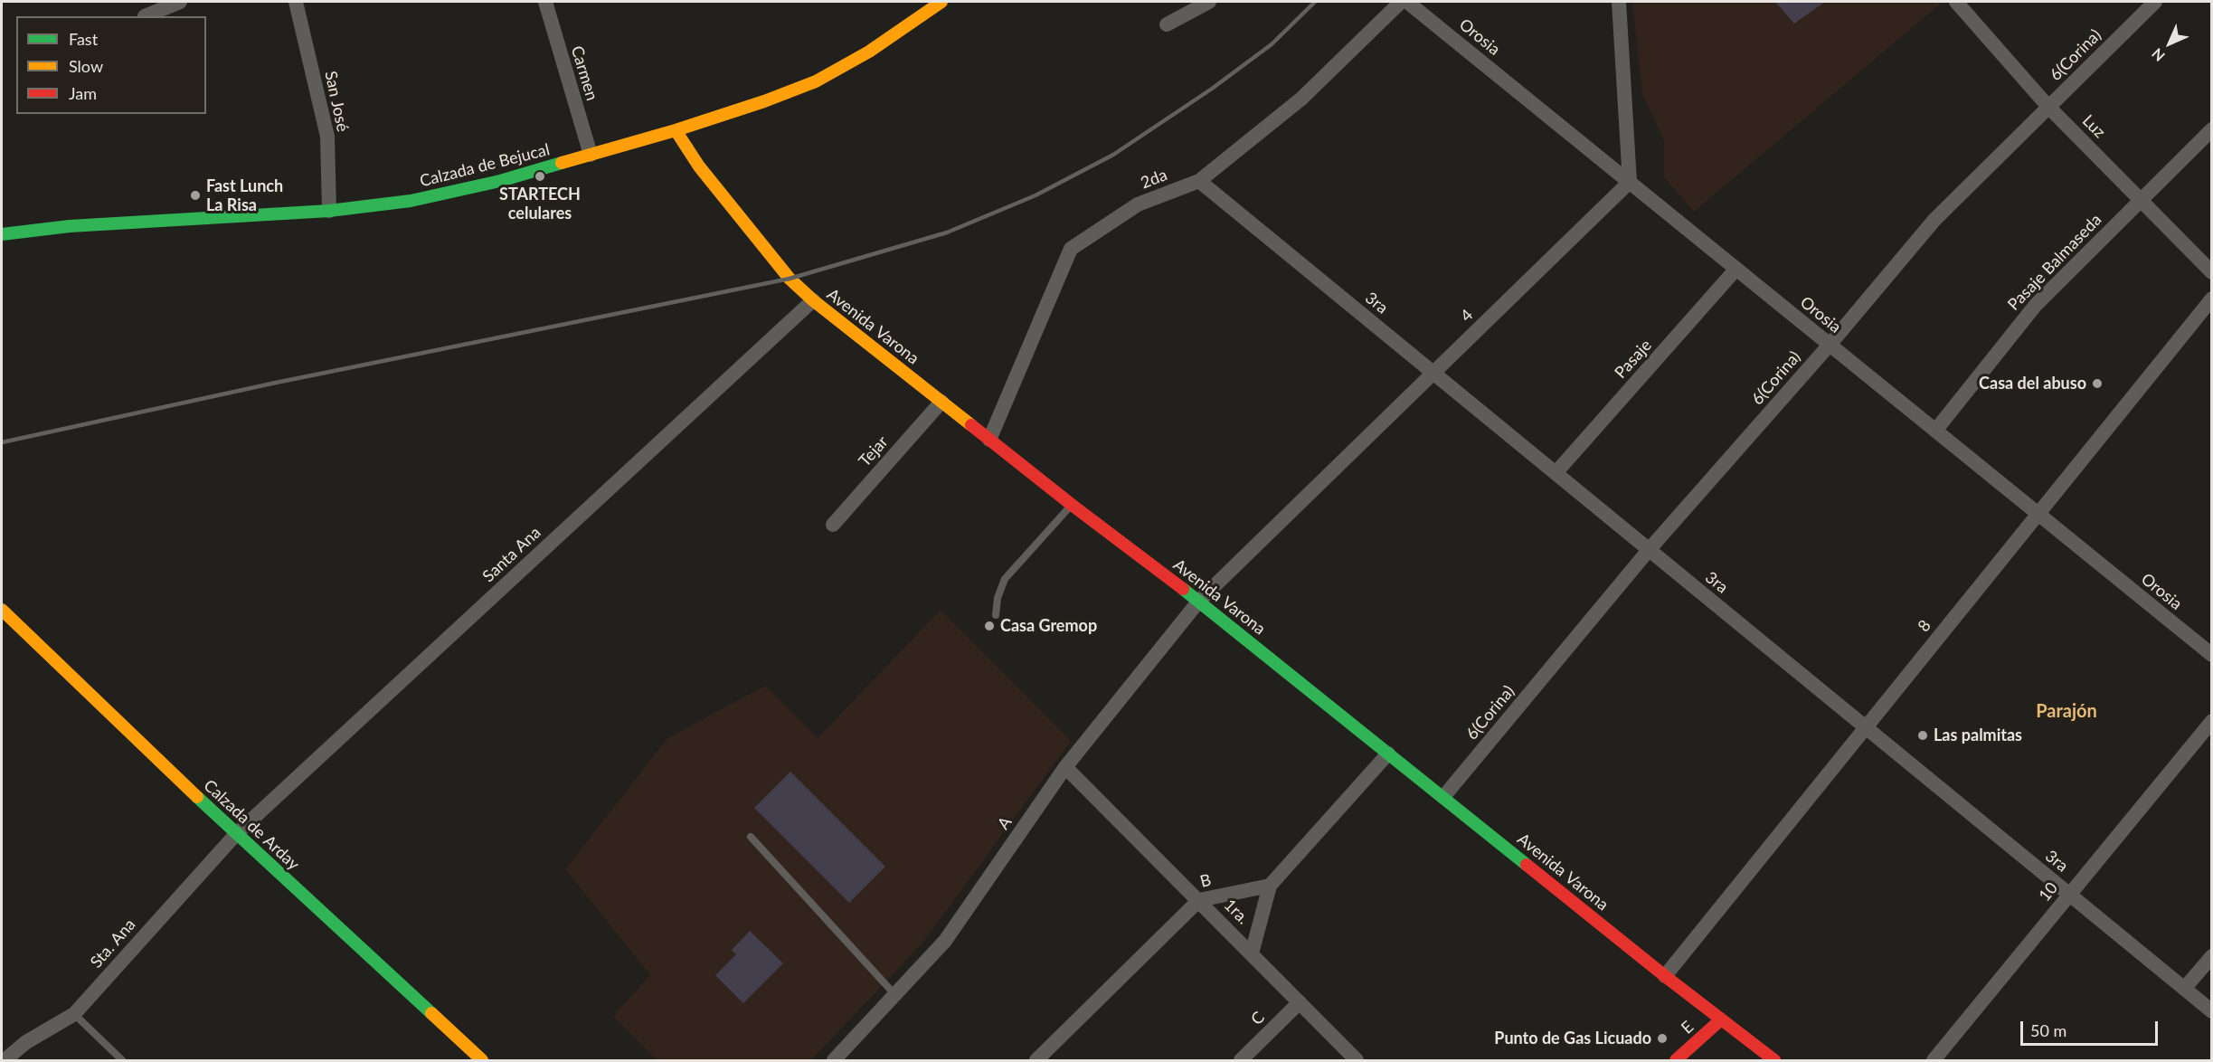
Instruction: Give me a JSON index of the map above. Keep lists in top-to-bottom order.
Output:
{
  "streets": {
    "street": [
      "Orosia",
      "6(Corina)",
      "Carmen",
      "San José",
      "Luz",
      "Calzada de Bejucal",
      "2da",
      "Pasaje Balmaseda",
      "3ra",
      "4",
      "Avenida Varona",
      "Pasaje",
      "Tejar",
      "Santa Ana",
      "8",
      "A",
      "Calzada de Arday",
      "B",
      "10",
      "1ra.",
      "Sta. Ana",
      "C",
      "E"
    ]
  },
  "crossings": [
    ["Orosia", "6(Corina)"],
    ["Orosia", "Pasaje Balmaseda"],
    ["Orosia", "4"],
    ["Orosia", "Pasaje"],
    ["Orosia", "8"],
    ["6(Corina)", "Luz"],
    ["6(Corina)", "3ra"],
    ["6(Corina)", "Avenida Varona"],
    ["Carmen", "Calzada de Bejucal"],
    ["San José", "Calzada de Bejucal"],
    ["Luz", "Pasaje Balmaseda"],
    ["Calzada de Bejucal", "Avenida Varona"],
    ["2da", "3ra"],
    ["2da", "Avenida Varona"],
    ["3ra", "4"],
    ["3ra", "Pasaje"],
    ["3ra", "8"],
    ["3ra", "10"],
    ["4", "Avenida Varona"],
    ["4", "A"],
    ["Avenida Varona", "Tejar"],
    ["Avenida Varona", "Santa Ana"],
    ["Avenida Varona", "8"],
    ["Avenida Varona", "A"],
    ["Avenida Varona", "E"],
    ["Santa Ana", "Calzada de Arday"],
    ["Santa Ana", "Sta. Ana"],
    ["A", "1ra."],
    ["Calzada de Arday", "Sta. Ana"],
    ["B", "1ra."],
    ["1ra.", "C"]
  ],
  "districts": ["Parajón"],
  "places": [
    "STARTECH celulares",
    "Fast Lunch La Risa",
    "Casa del abuso",
    "Casa Gremop",
    "Las palmitas",
    "Punto de Gas Licuado"
  ],
  "legend": ["Fast", "Slow", "Jam"],
  "scale_bar": "50 m",
  "north": "bottom left"
}
